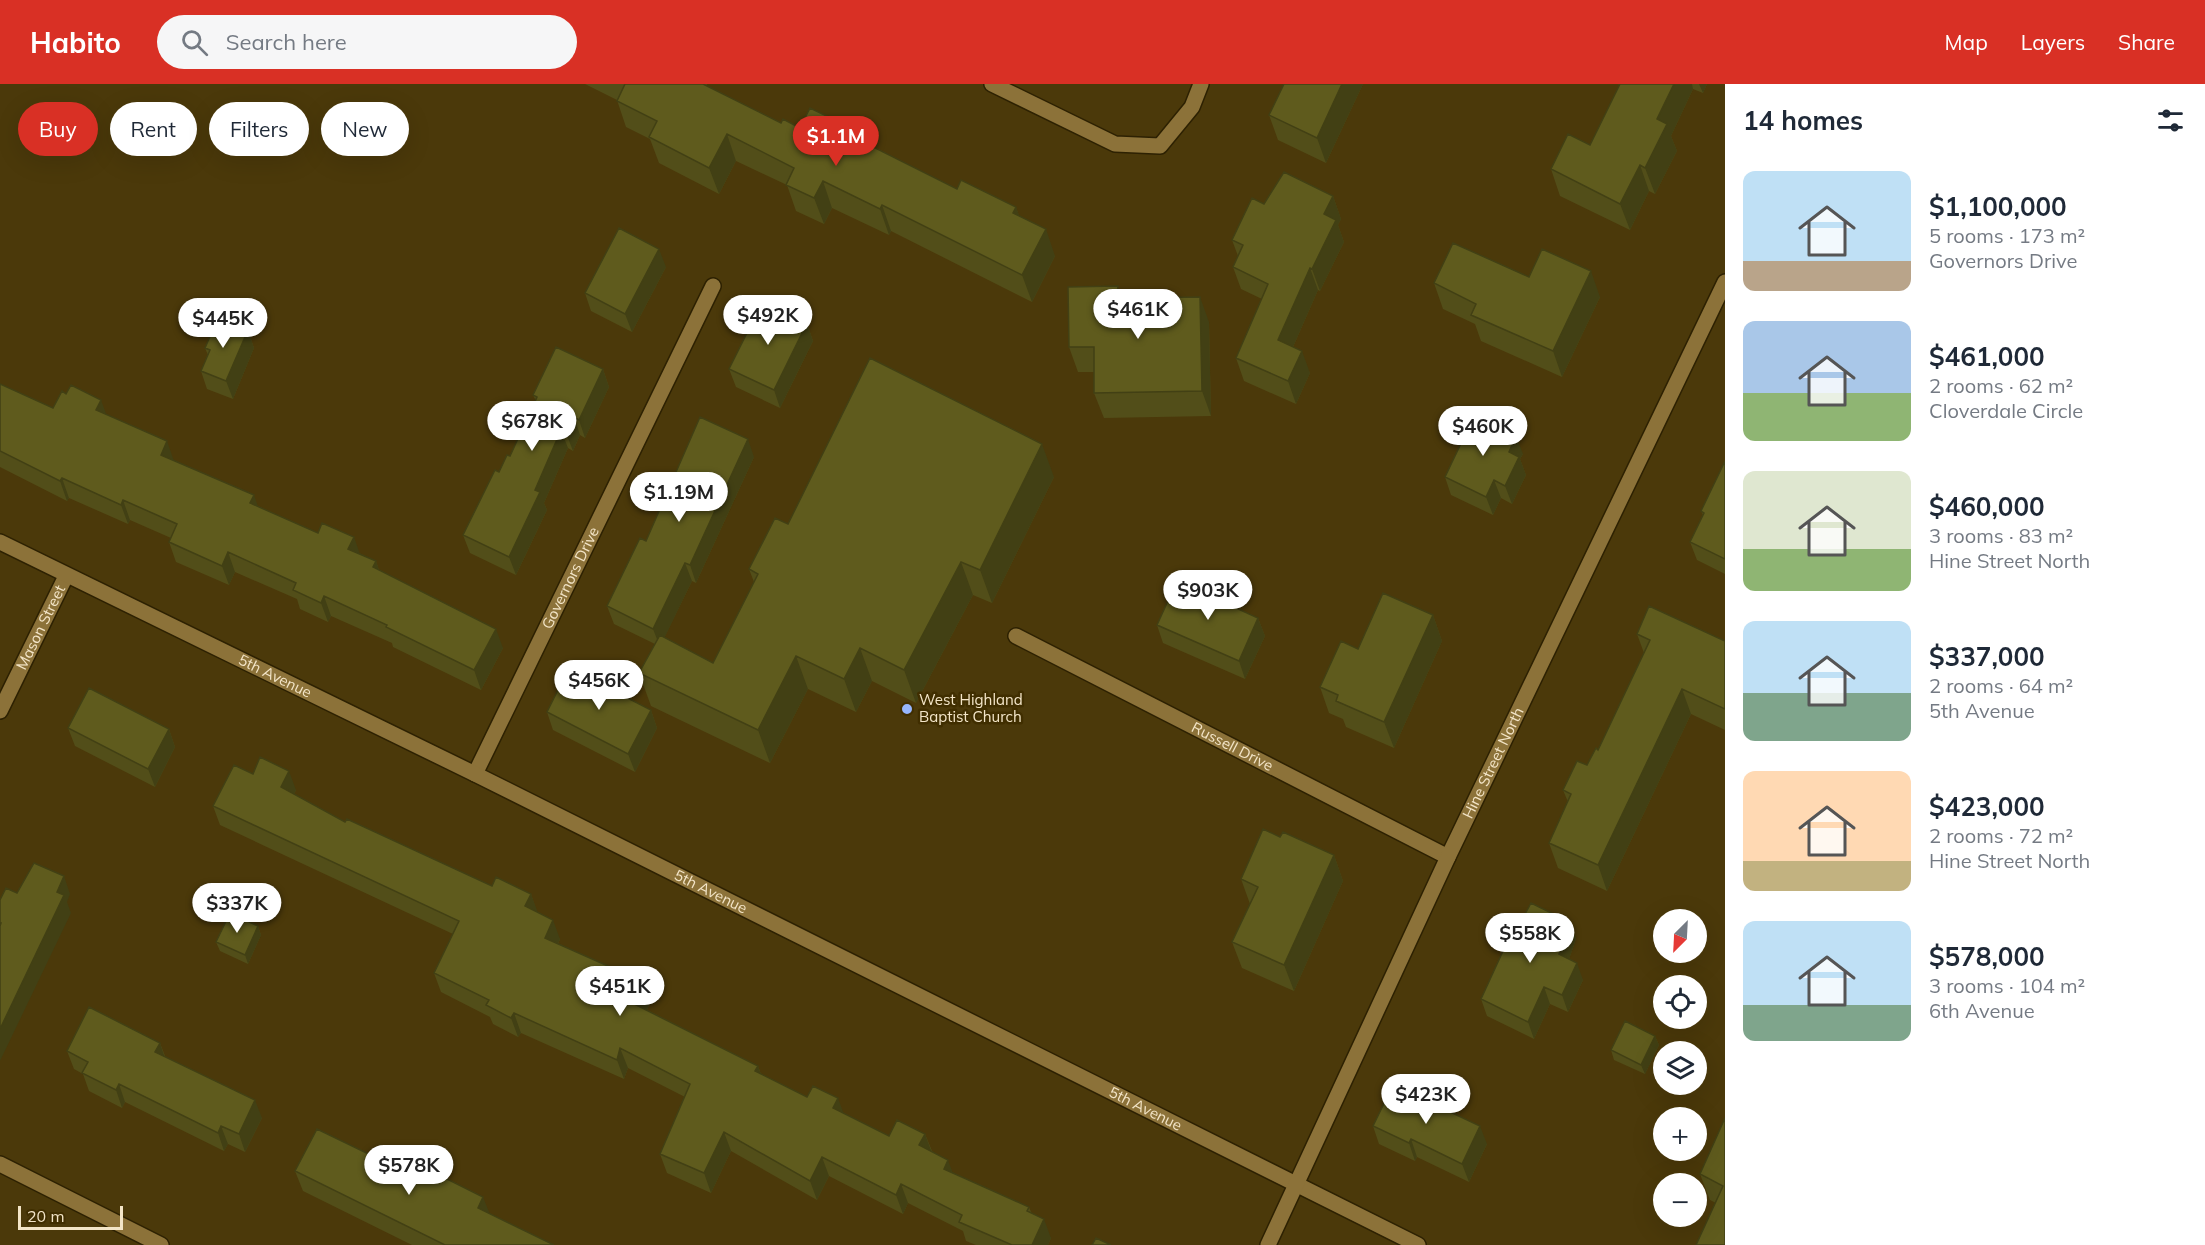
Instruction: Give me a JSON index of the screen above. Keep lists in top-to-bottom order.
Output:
{
  "streets": {
    "street": [
      "Governors Drive",
      "Mason Street",
      "5th Avenue",
      "Russell Drive",
      "Hine Street North"
    ]
  },
  "crossings": [
    ["Governors Drive", "5th Avenue"],
    ["Mason Street", "5th Avenue"],
    ["5th Avenue", "Hine Street North"],
    ["Russell Drive", "Hine Street North"]
  ],
  "places": ["West Highland Baptist Church"],
  "scale_bar": "20 m",
  "north": "bottom left",
  "page": {
    "header": "Habito",
    "search": "Search here",
    "nav": ["Map", "Layers", "Share"],
    "heading": "14 homes",
    "chip": [
      "Buy",
      "Rent",
      "Filters",
      "New"
    ],
    "price": [
      "$1.1M",
      "$461K",
      "$492K",
      "$445K",
      "$678K",
      "$460K",
      "$1.19M",
      "$903K",
      "$456K",
      "$337K",
      "$558K",
      "$451K",
      "$423K",
      "$578K"
    ],
    "list": [
      {
        "name": "$1,100,000",
        "note": "5 rooms · 173 m² · Governors Drive"
      },
      {
        "name": "$461,000",
        "note": "2 rooms · 62 m² · Cloverdale Circle"
      },
      {
        "name": "$460,000",
        "note": "3 rooms · 83 m² · Hine Street North"
      },
      {
        "name": "$337,000",
        "note": "2 rooms · 64 m² · 5th Avenue"
      },
      {
        "name": "$423,000",
        "note": "2 rooms · 72 m² · Hine Street North"
      },
      {
        "name": "$578,000",
        "note": "3 rooms · 104 m² · 6th Avenue"
      }
    ],
    "map_buttons": ["+", "−"],
    "scale": "20 m"
  }
}
